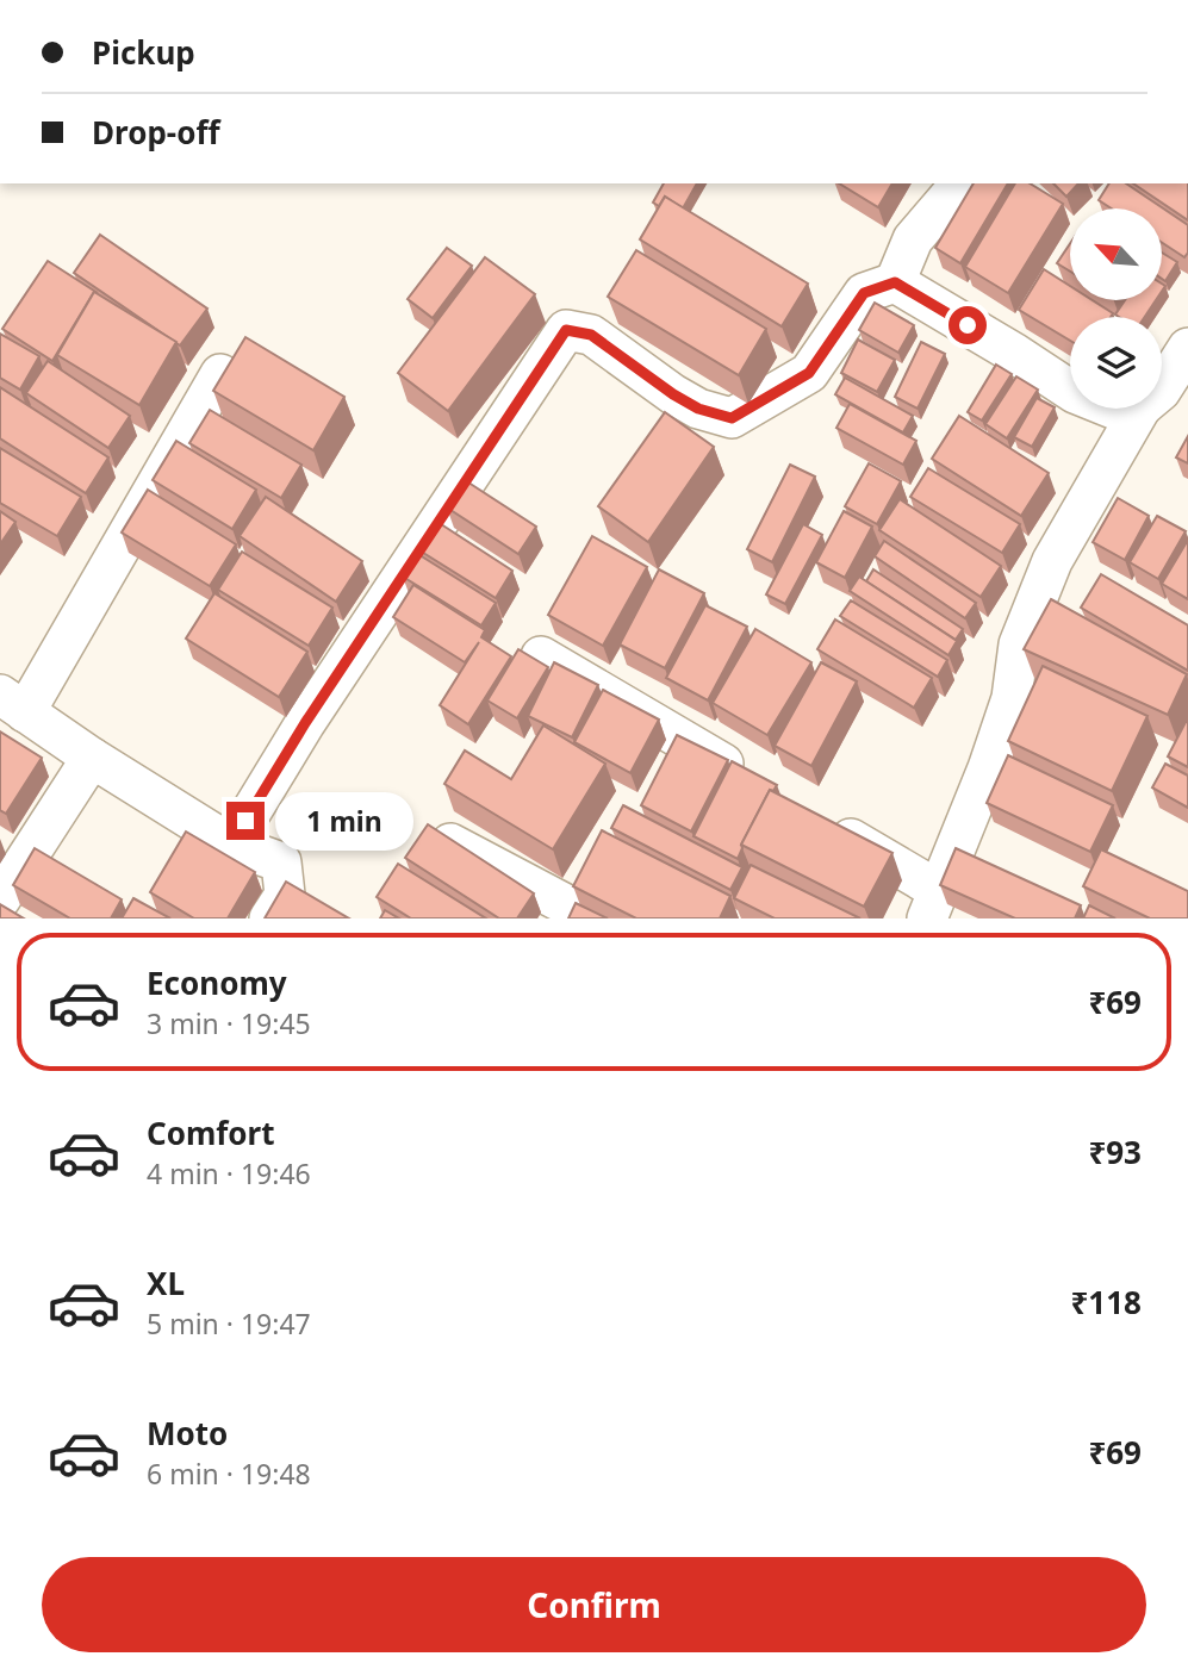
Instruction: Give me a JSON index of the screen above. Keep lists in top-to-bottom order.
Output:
{
  "north": "top left",
  "page": {
    "banner": ["Pickup", "Drop-off"],
    "bubble": "1 min",
    "list": [
      {
        "name": "Economy",
        "note": "3 min · 19:45",
        "value": "₹69"
      },
      {
        "name": "Comfort",
        "note": "4 min · 19:46",
        "value": "₹93"
      },
      {
        "name": "XL",
        "note": "5 min · 19:47",
        "value": "₹118"
      },
      {
        "name": "Moto",
        "note": "6 min · 19:48",
        "value": "₹69"
      }
    ],
    "buttons": "Confirm"
  }
}
